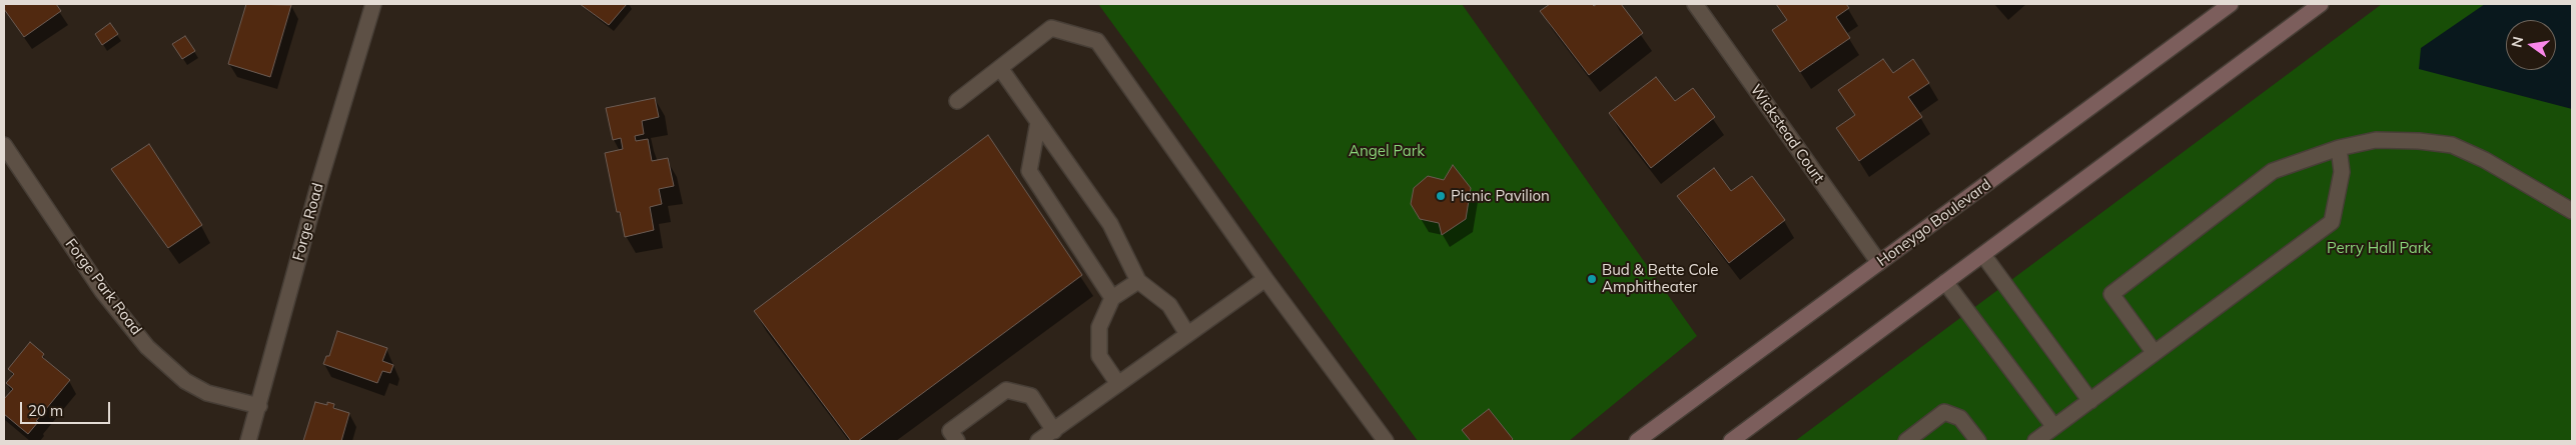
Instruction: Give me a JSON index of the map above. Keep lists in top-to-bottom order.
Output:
{
  "streets": {
    "main road": ["Honeygo Boulevard"],
    "street": ["Wickstead Court", "Forge Road", "Forge Park Road"]
  },
  "crossings": [
    ["Wickstead Court", "Honeygo Boulevard"],
    ["Forge Road", "Forge Park Road"]
  ],
  "parks": ["Angel Park", "Perry Hall Park"],
  "places": ["Picnic Pavilion", "Bud & Bette Cole Amphitheater"],
  "scale_bar": "20 m",
  "north": "left"
}
